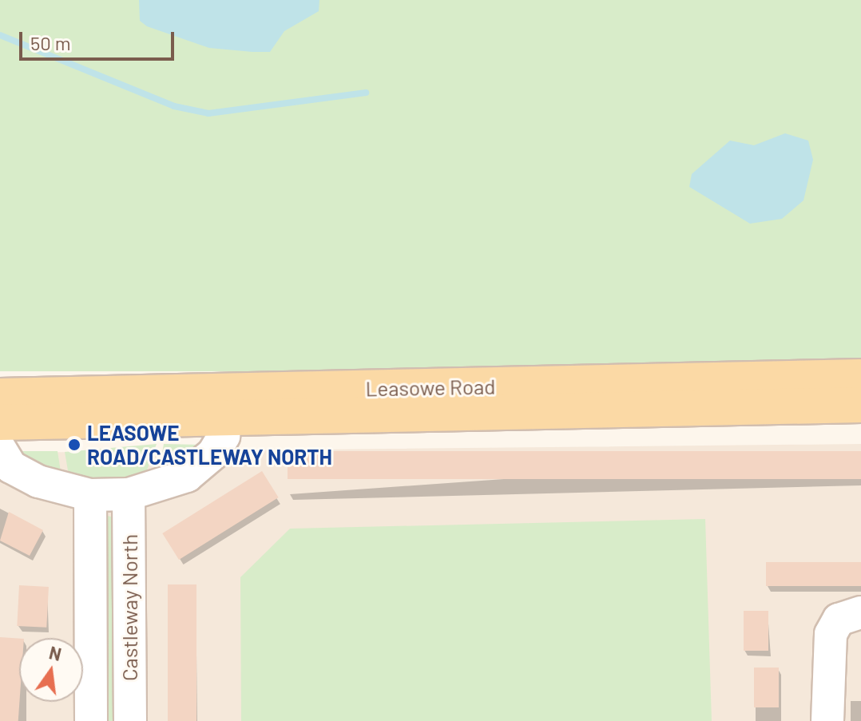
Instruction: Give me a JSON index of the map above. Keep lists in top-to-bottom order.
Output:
{
  "streets": {
    "main road": ["Leasowe Road"],
    "street": ["Castleway North"]
  },
  "places": ["LEASOWE ROAD/CASTLEWAY NORTH"],
  "scale_bar": "50 m",
  "north": "top"
}
